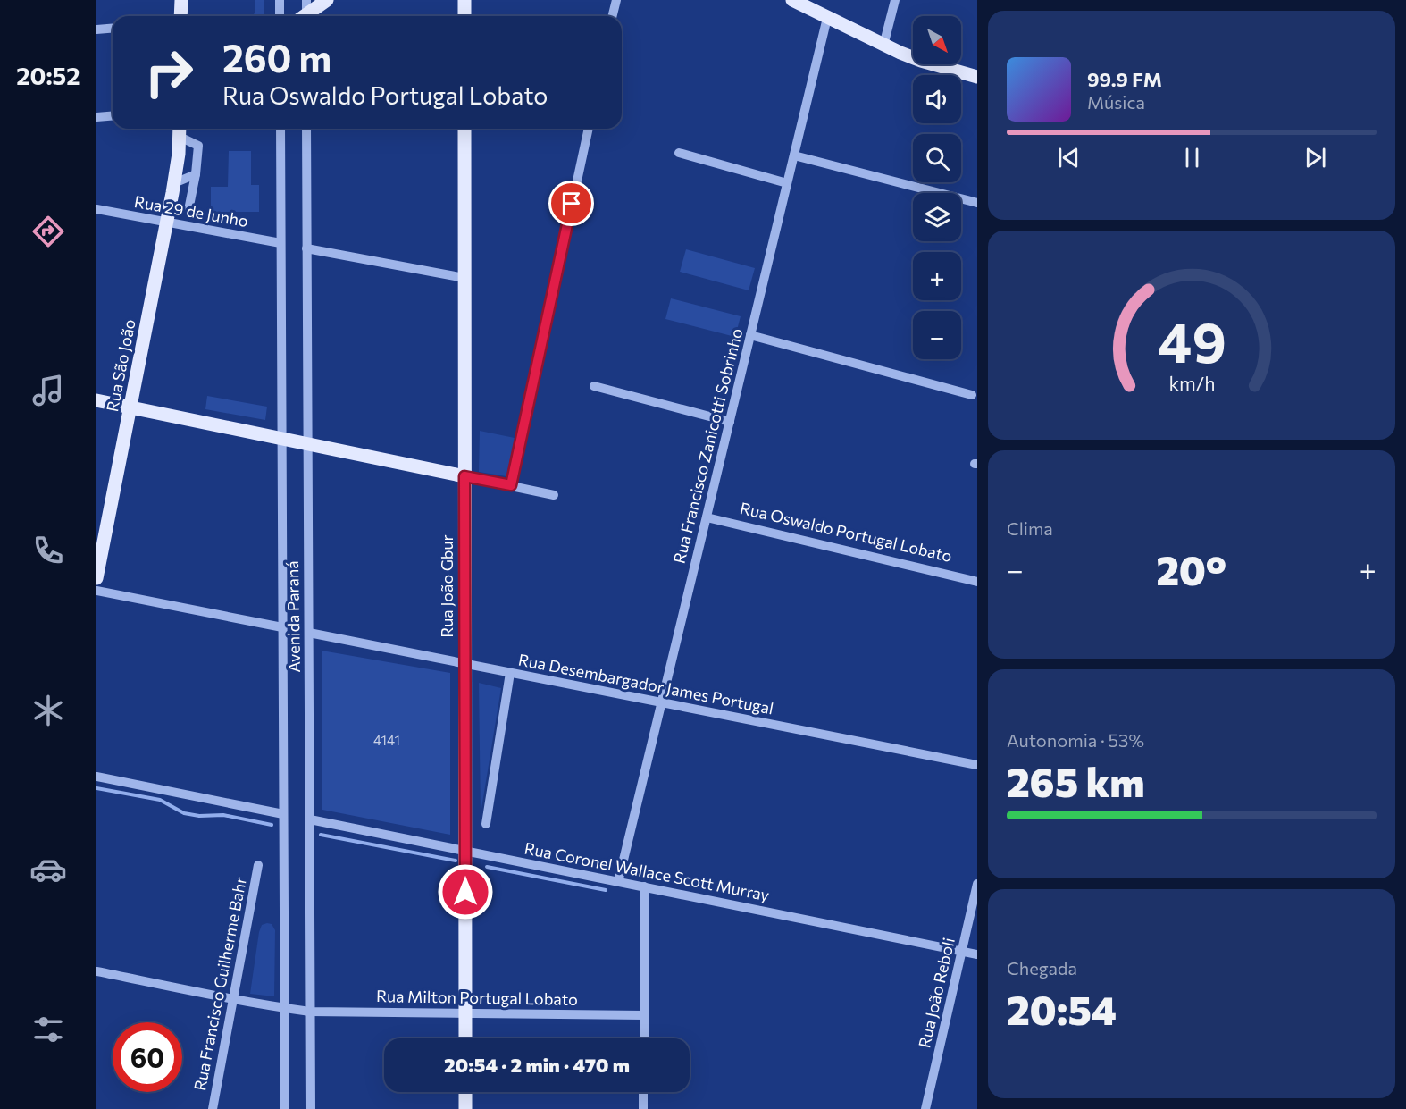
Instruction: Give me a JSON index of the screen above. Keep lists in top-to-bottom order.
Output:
{
  "streets": {
    "main road": ["Rua São João", "Rua João Gbur"],
    "street": [
      "Rua 29 de Junho",
      "Rua Francisco Zanicotti Sobrinho",
      "Rua Oswaldo Portugal Lobato",
      "Avenida Paraná",
      "Rua Desembargador James Portugal",
      "Rua Coronel Wallace Scott Murray",
      "Rua Francisco Guilherme Bahr",
      "Rua João Reboli",
      "Rua Milton Portugal Lobato"
    ]
  },
  "crossings": [
    ["Rua 29 de Junho", "Rua São João"],
    ["Rua 29 de Junho", "Avenida Paraná"],
    ["Rua Francisco Zanicotti Sobrinho", "Rua Oswaldo Portugal Lobato"],
    ["Rua Francisco Zanicotti Sobrinho", "Rua Desembargador James Portugal"],
    ["Rua Francisco Zanicotti Sobrinho", "Rua Coronel Wallace Scott Murray"],
    ["Rua João Gbur", "Rua Desembargador James Portugal"],
    ["Rua João Gbur", "Rua Coronel Wallace Scott Murray"],
    ["Rua João Gbur", "Rua Milton Portugal Lobato"],
    ["Avenida Paraná", "Rua Desembargador James Portugal"],
    ["Avenida Paraná", "Rua Coronel Wallace Scott Murray"],
    ["Avenida Paraná", "Rua Milton Portugal Lobato"],
    ["Rua Coronel Wallace Scott Murray", "Rua João Reboli"],
    ["Rua Francisco Guilherme Bahr", "Rua Milton Portugal Lobato"]
  ],
  "house_numbers": ["4141"],
  "north": "bottom right",
  "page": {
    "tabs": "20:52",
    "map_buttons": ["+", "−"],
    "turn": ["260 m", "Rua Oswaldo Portugal Lobato"],
    "song": ["99.9 FM", "Música"],
    "tile": [
      "Clima",
      ["Autonomia · 53%", "265 km"],
      ["Chegada", "20:54"]
    ],
    "heat": ["−", "20°", "+"],
    "limit": "60",
    "trip": "20:54 · 2 min · 470 m",
    "gauge": ["49", "km/h"]
  }
}
